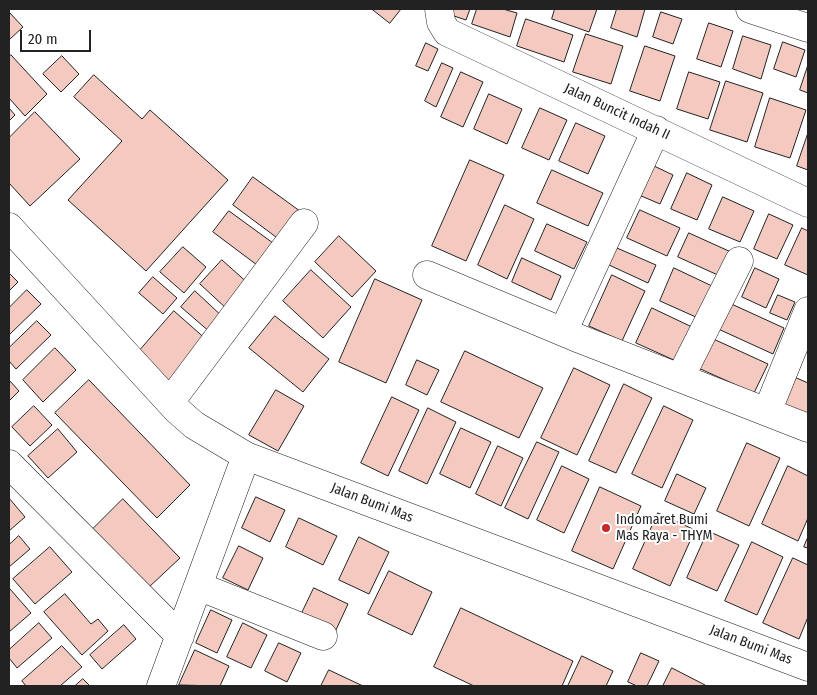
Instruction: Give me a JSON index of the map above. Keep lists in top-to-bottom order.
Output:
{
  "streets": {
    "street": ["Jalan Buncit Indah II", "Jalan Bumi Mas"]
  },
  "places": ["Indomaret Bumi Mas Raya - THYM"],
  "scale_bar": "20 m"
}
